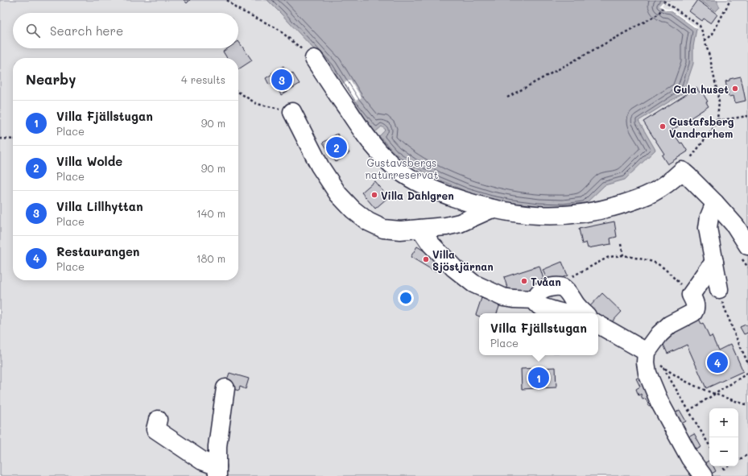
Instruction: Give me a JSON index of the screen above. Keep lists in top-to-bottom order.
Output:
{
  "parks": ["Gustavsbergs naturreservat"],
  "places": [
    "Gula huset",
    "Gustafsberg Vandrarhem",
    "Villa Dahlgren",
    "Villa Sjöstjärnan",
    "Tvåan"
  ],
  "page": {
    "search": "Search here",
    "heading": ["Nearby", "4 results"],
    "pins": [
      "3",
      "2",
      "4",
      "1"
    ],
    "list": [
      {
        "mark": "1",
        "name": "Villa Fjällstugan",
        "note": "Place",
        "value": "90 m"
      },
      {
        "mark": "2",
        "name": "Villa Wolde",
        "note": "Place",
        "value": "90 m"
      },
      {
        "mark": "3",
        "name": "Villa Lillhyttan",
        "note": "Place",
        "value": "140 m"
      },
      {
        "mark": "4",
        "name": "Restaurangen",
        "note": "Place",
        "value": "180 m"
      }
    ],
    "popup": ["Villa Fjällstugan", "Place"],
    "map_buttons": ["+", "−"]
  }
}
